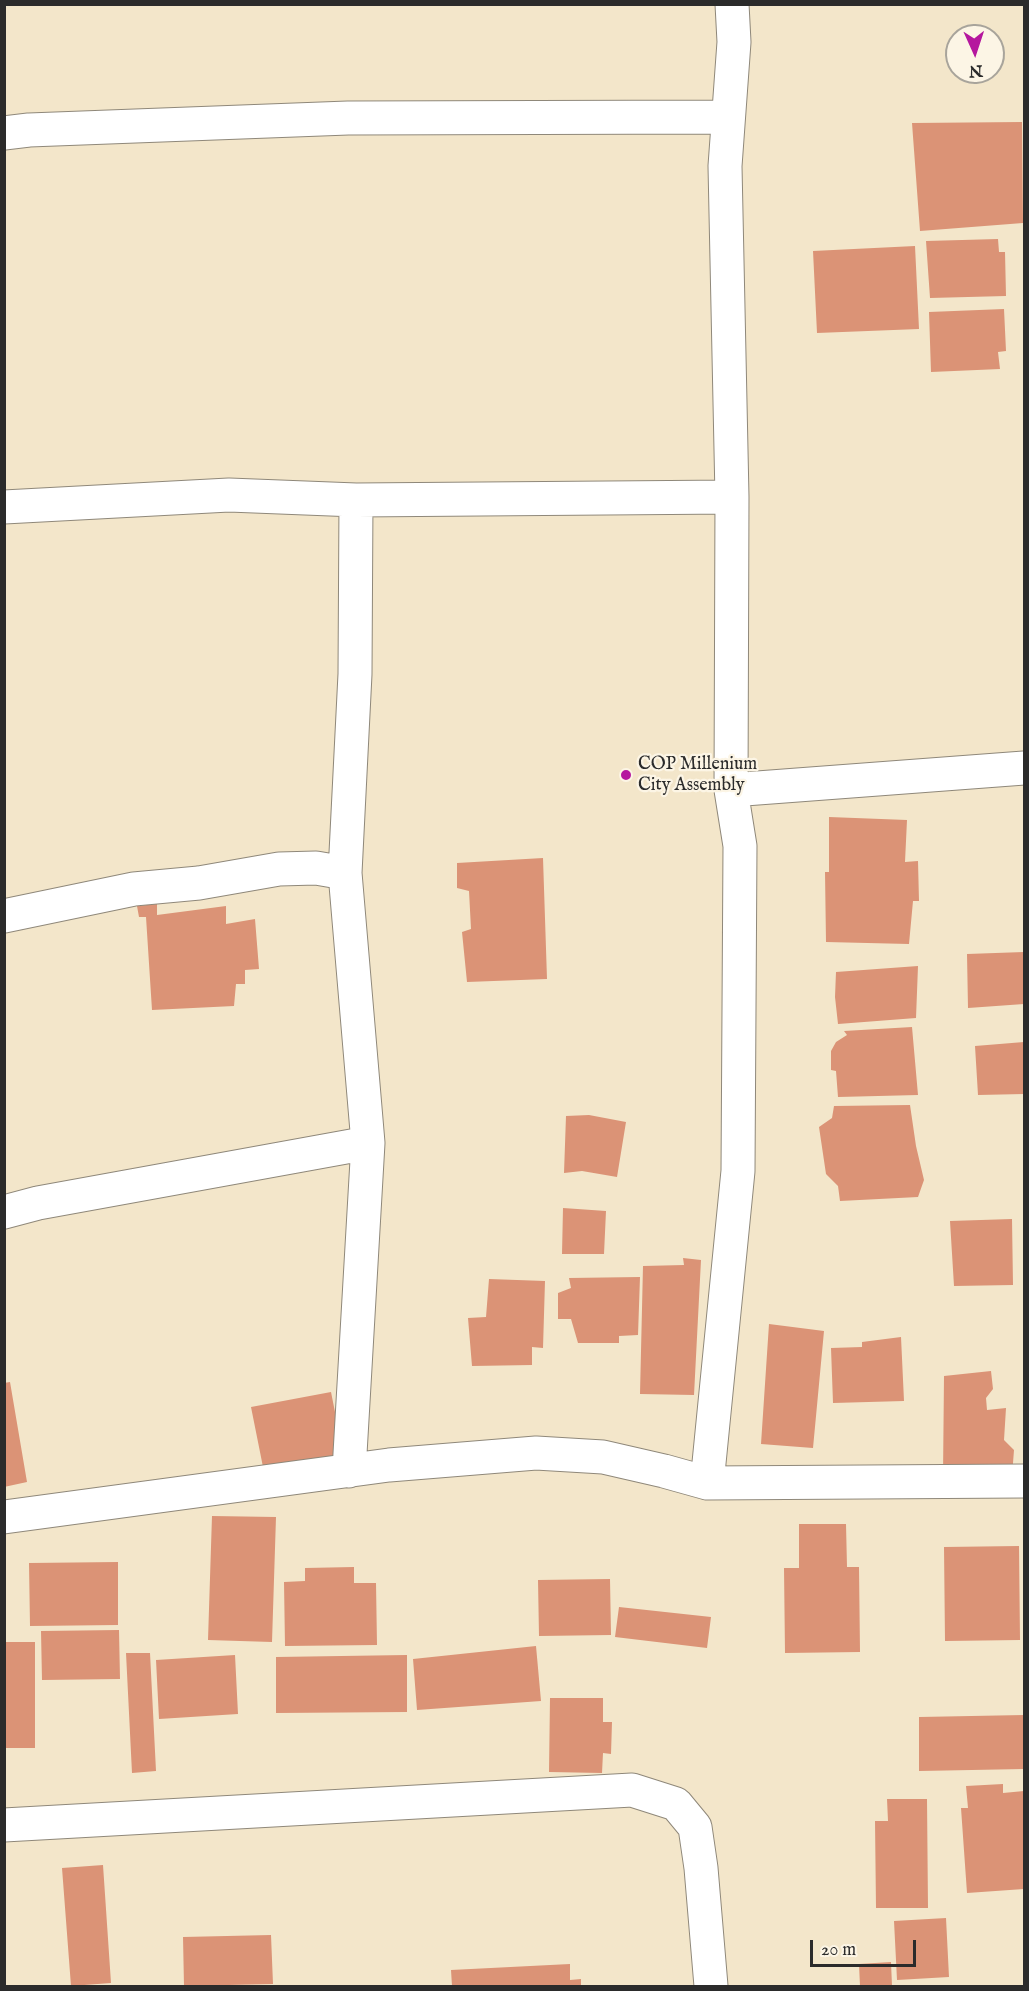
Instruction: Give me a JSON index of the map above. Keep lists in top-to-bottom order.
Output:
{
  "places": ["COP Millenium City Assembly"],
  "scale_bar": "20 m",
  "north": "bottom"
}
